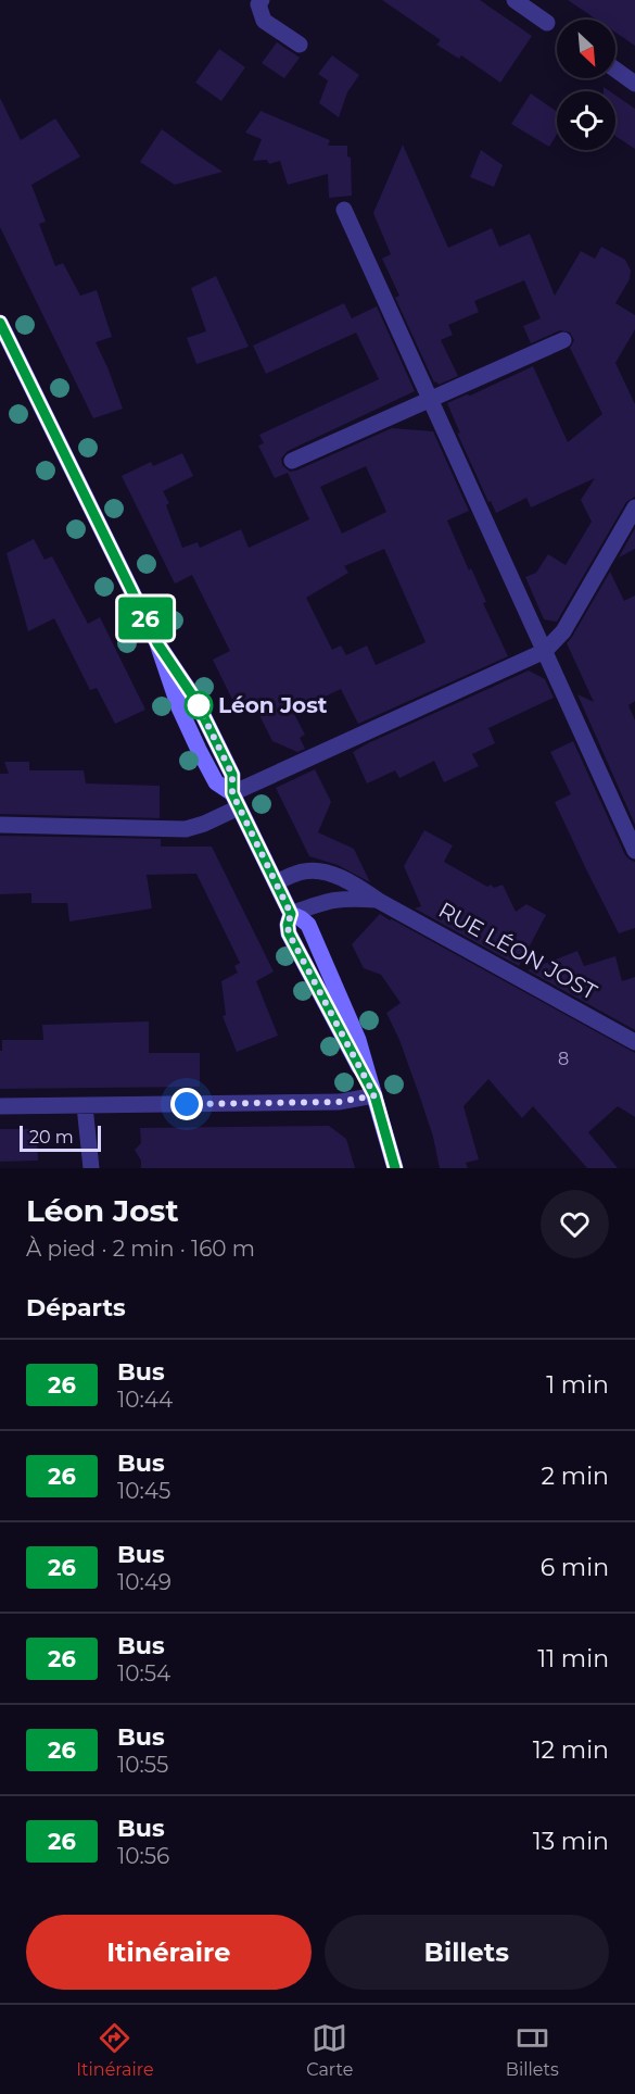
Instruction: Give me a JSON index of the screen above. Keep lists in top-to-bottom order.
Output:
{
  "streets": {
    "street": ["RUE LÉON JOST"]
  },
  "places": ["Léon Jost"],
  "lines": ["bus line 26"],
  "house_numbers": ["8"],
  "scale_bar": "20 m",
  "north": "bottom right",
  "page": {
    "on_map": "26",
    "scale": "20 m",
    "heading": [
      ["Léon Jost", "À pied · 2 min · 160 m"],
      "Départs"
    ],
    "list": [
      {
        "mark": "26",
        "name": "Bus",
        "note": "10:44",
        "value": "1 min"
      },
      {
        "mark": "26",
        "name": "Bus",
        "note": "10:45",
        "value": "2 min"
      },
      {
        "mark": "26",
        "name": "Bus",
        "note": "10:49",
        "value": "6 min"
      },
      {
        "mark": "26",
        "name": "Bus",
        "note": "10:54",
        "value": "11 min"
      },
      {
        "mark": "26",
        "name": "Bus",
        "note": "10:55",
        "value": "12 min"
      },
      {
        "mark": "26",
        "name": "Bus",
        "note": "10:56",
        "value": "13 min"
      }
    ],
    "buttons": ["Itinéraire", "Billets"],
    "tabs": ["Itinéraire", "Carte", "Billets"]
  }
}
